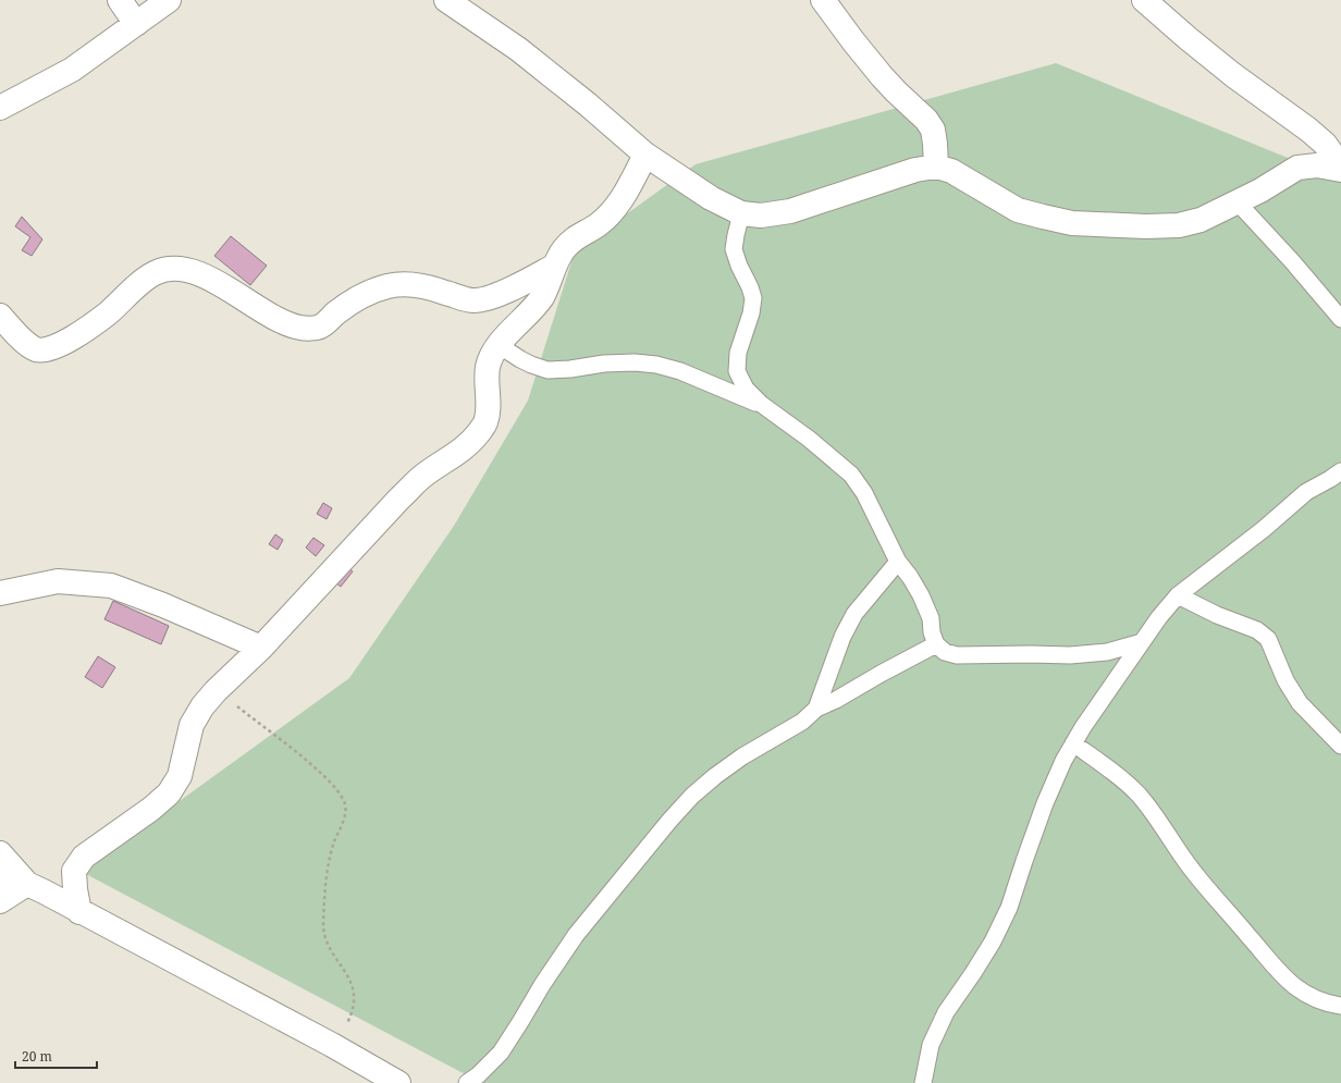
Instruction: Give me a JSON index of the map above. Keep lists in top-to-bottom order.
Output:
{
  "scale_bar": "20 m"
}
